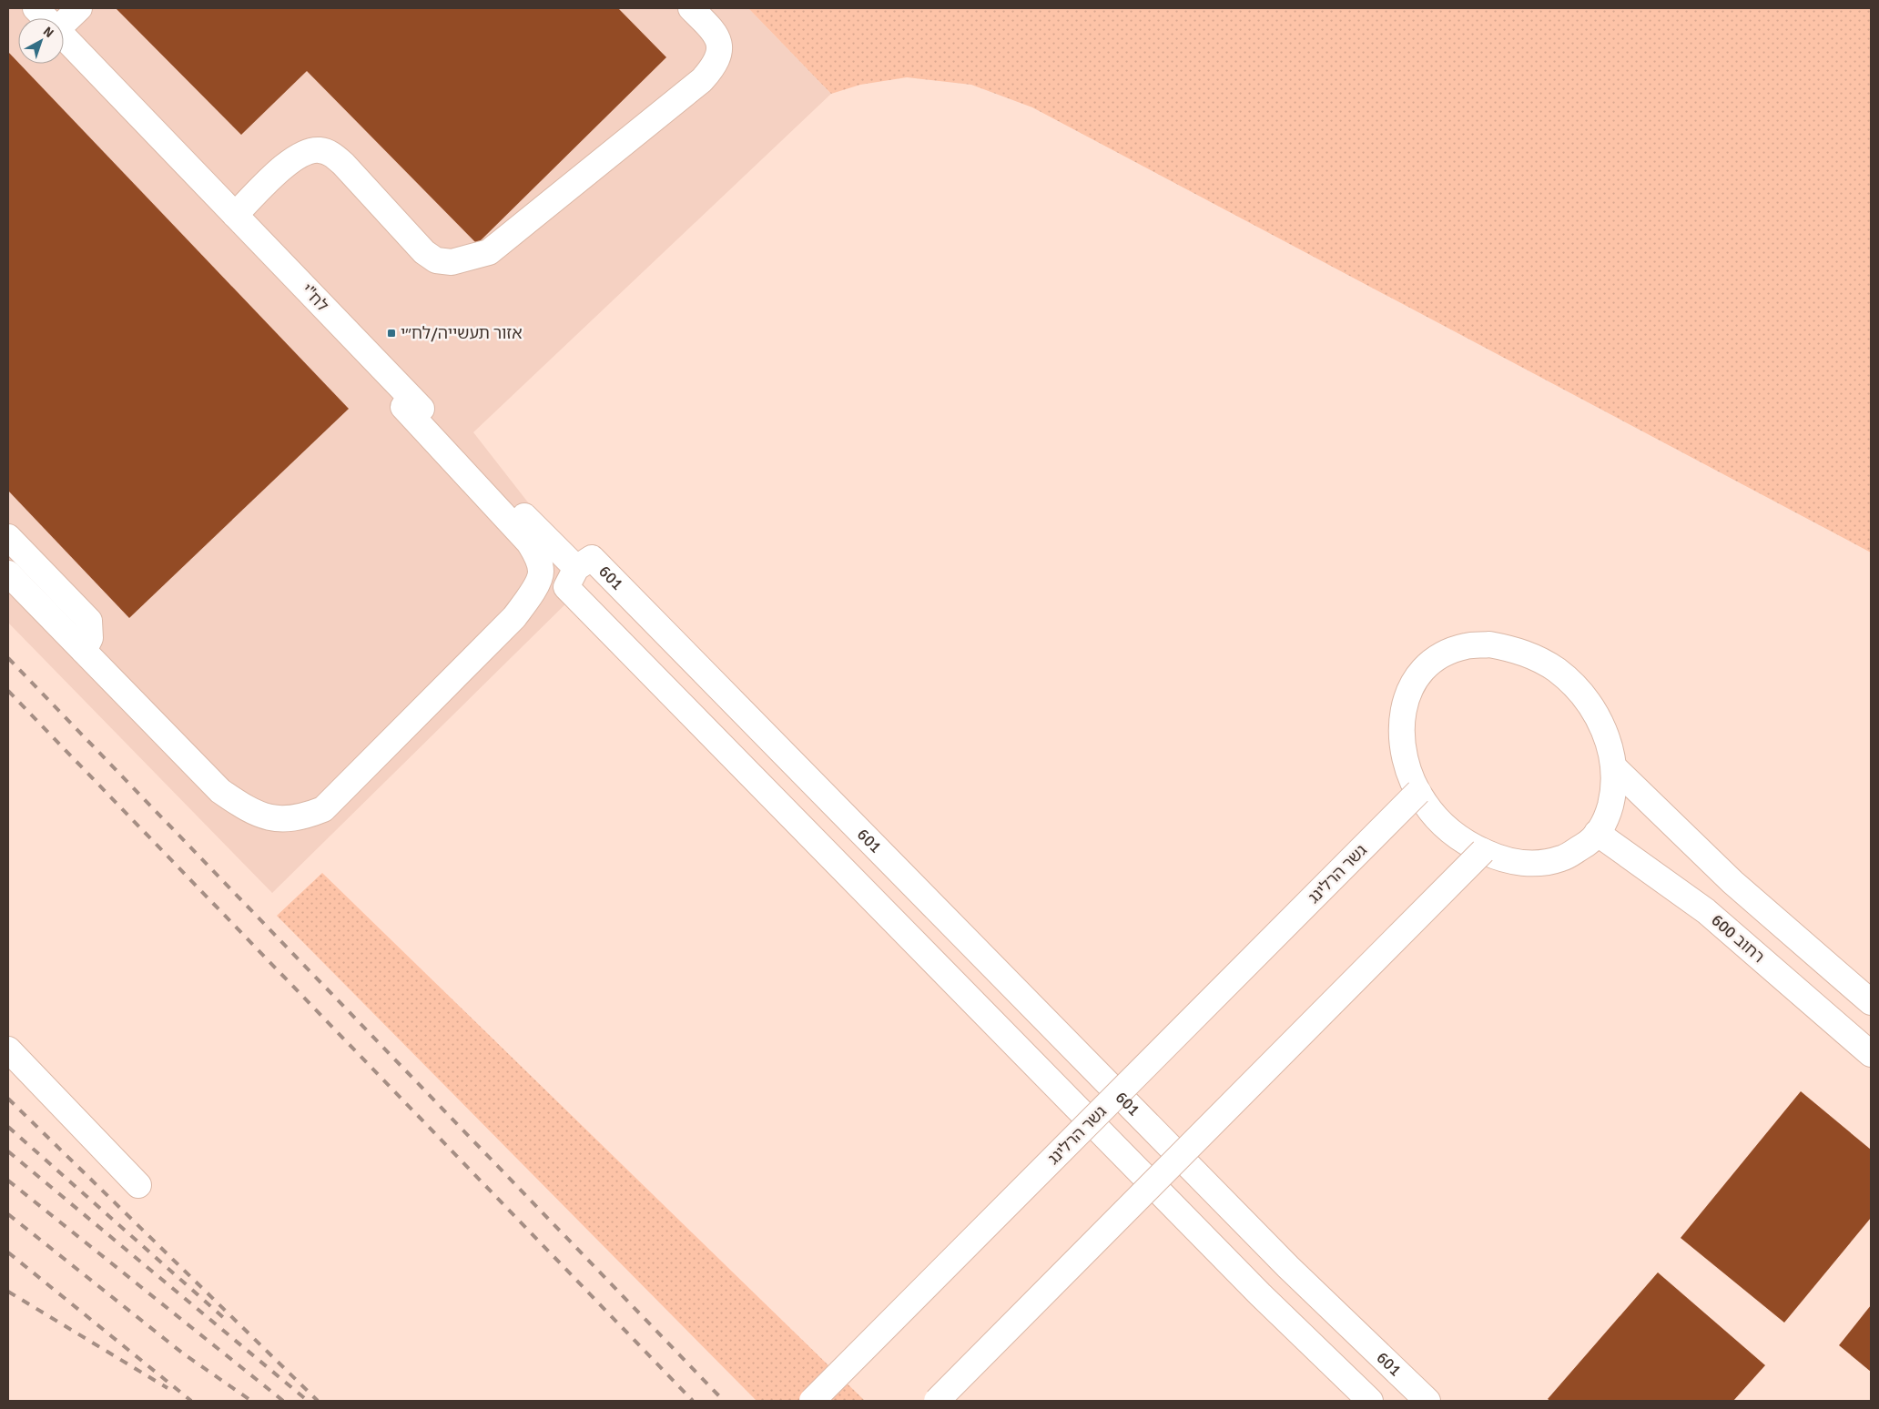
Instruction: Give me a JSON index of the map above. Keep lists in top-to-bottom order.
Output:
{
  "streets": {
    "street": [
      "לח\"י",
      "601",
      "גשר הרלינג",
      "רחוב 600"
    ]
  },
  "crossings": [
    ["לח\"י", "601"]
  ],
  "places": {
    "transit": ["אזור תעשייה/לח״י"]
  },
  "north": "top right"
}
